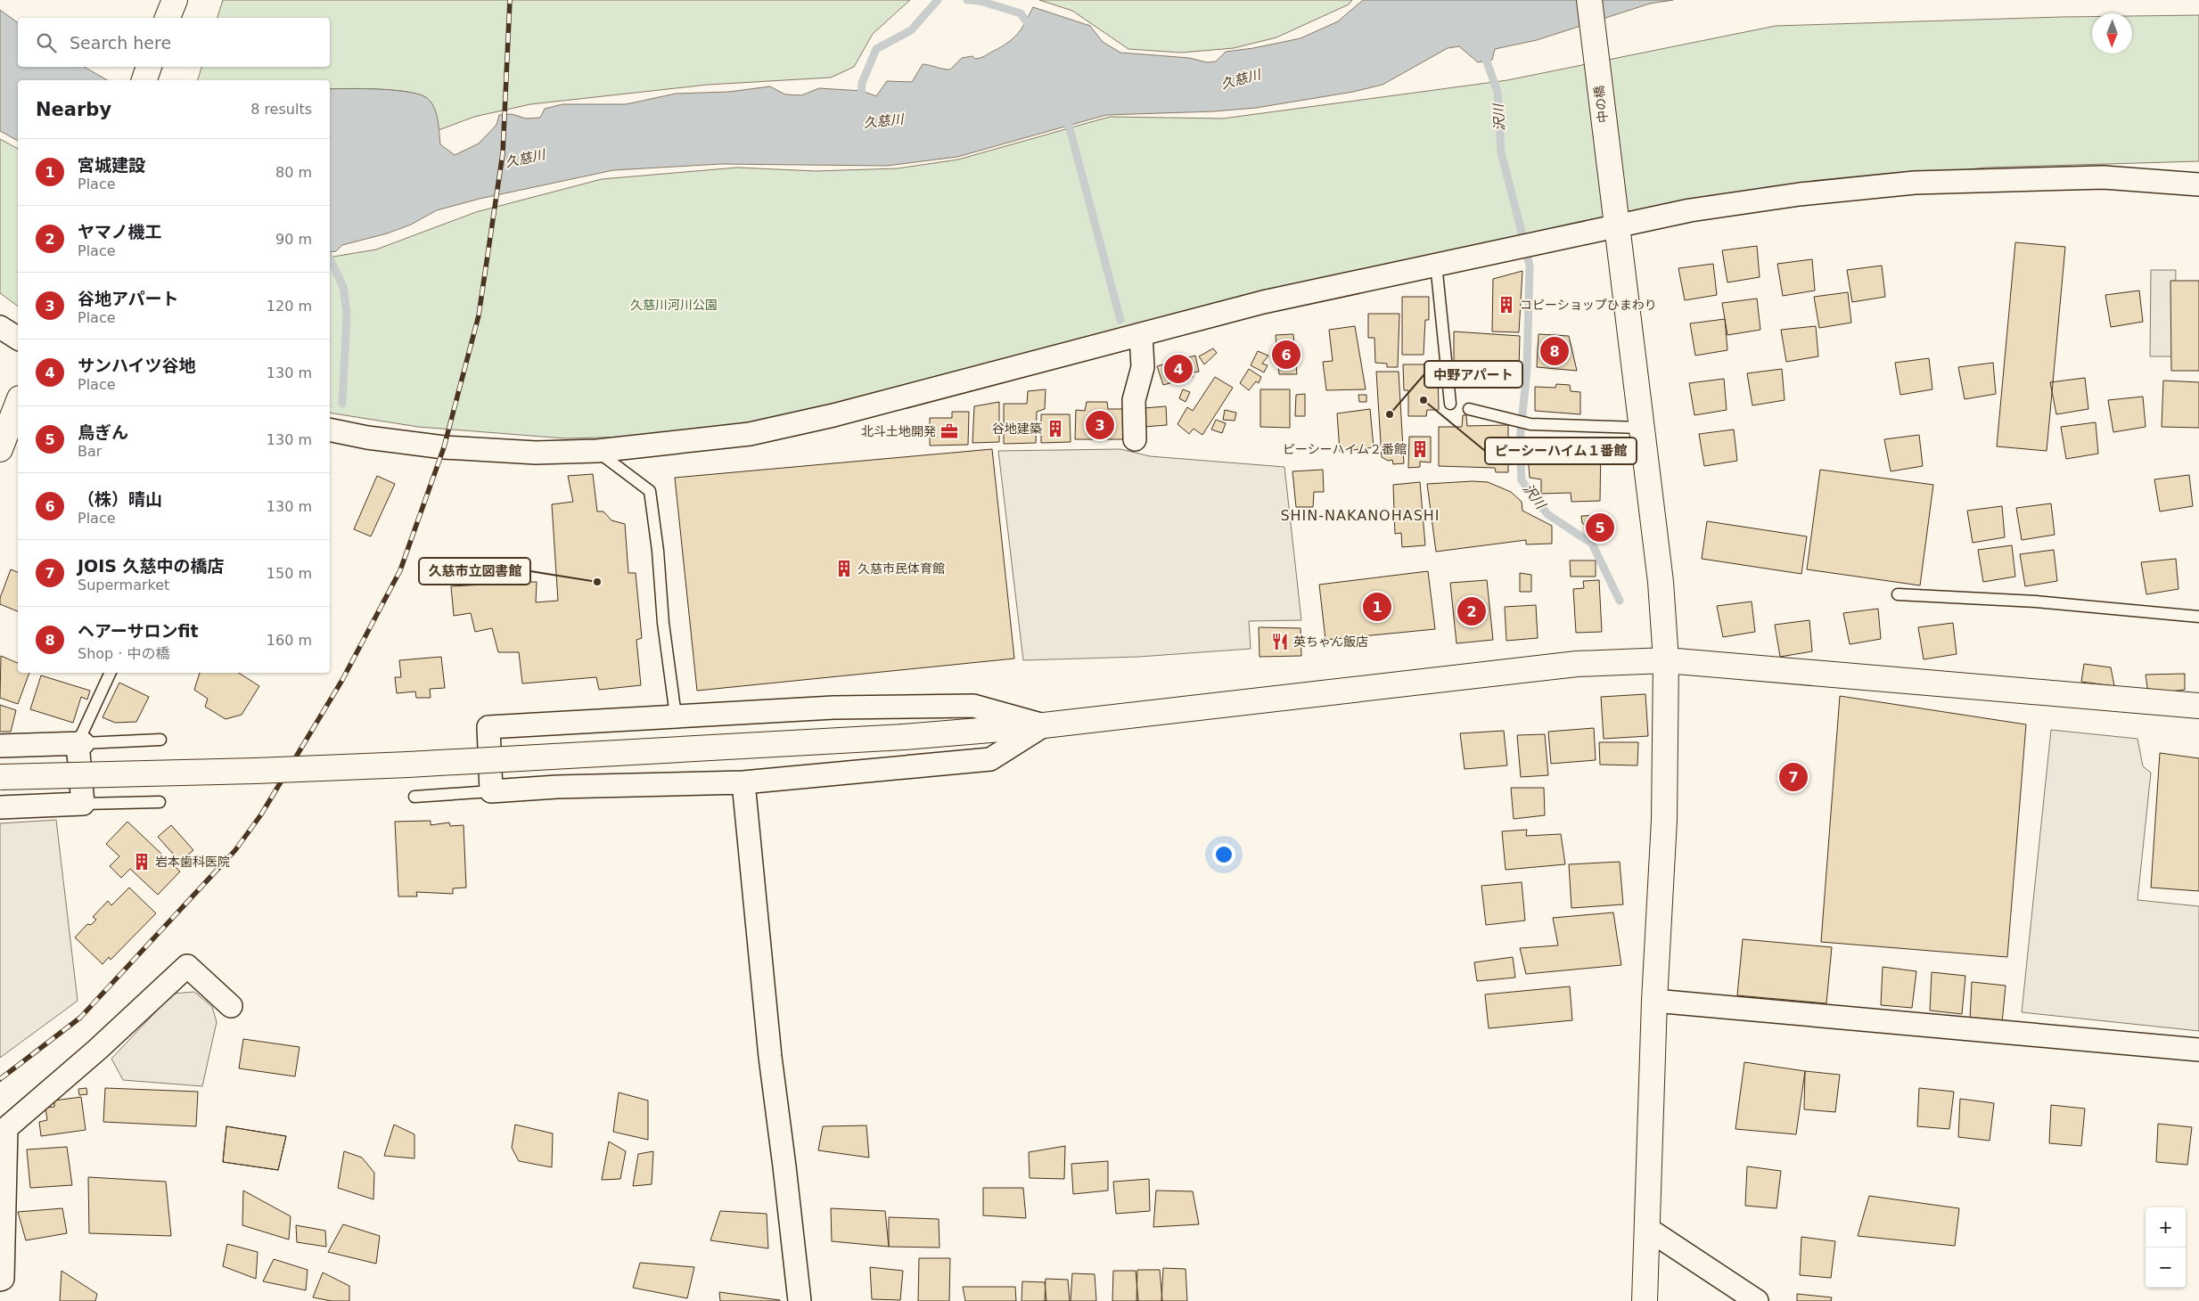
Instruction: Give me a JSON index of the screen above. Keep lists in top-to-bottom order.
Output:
{
  "streets": {
    "street": ["中の橋"]
  },
  "districts": ["SHIN-NAKANOHASHI"],
  "water": ["久慈川", "沢川"],
  "parks": ["久慈川河川公園"],
  "places": {
    "building": [
      "コピーショップひまわり",
      "谷地建築",
      "ピーシーハイム２番館",
      "久慈市民体育館",
      "岩本歯科医院"
    ],
    "other": ["ピーシーハイム１番館", "中野アパート", "久慈市立図書館"],
    "office": ["北斗土地開発"],
    "restaurant": ["英ちゃん飯店"]
  },
  "north": "bottom",
  "page": {
    "search": "Search here",
    "heading": ["Nearby", "8 results"],
    "list": [
      {
        "mark": "1",
        "name": "宮城建設",
        "note": "Place",
        "value": "80 m"
      },
      {
        "mark": "2",
        "name": "ヤマノ機工",
        "note": "Place",
        "value": "90 m"
      },
      {
        "mark": "3",
        "name": "谷地アパート",
        "note": "Place",
        "value": "120 m"
      },
      {
        "mark": "4",
        "name": "サンハイツ谷地",
        "note": "Place",
        "value": "130 m"
      },
      {
        "mark": "5",
        "name": "鳥ぎん",
        "note": "Bar",
        "value": "130 m"
      },
      {
        "mark": "6",
        "name": "（株）晴山",
        "note": "Place",
        "value": "130 m"
      },
      {
        "mark": "7",
        "name": "JOIS 久慈中の橋店",
        "note": "Supermarket",
        "value": "150 m"
      },
      {
        "mark": "8",
        "name": "ヘアーサロンfit",
        "note": "Shop · 中の橋",
        "value": "160 m"
      }
    ],
    "pins": [
      "8",
      "6",
      "4",
      "3",
      "5",
      "1",
      "2",
      "7"
    ],
    "map_buttons": ["+", "−"]
  }
}
